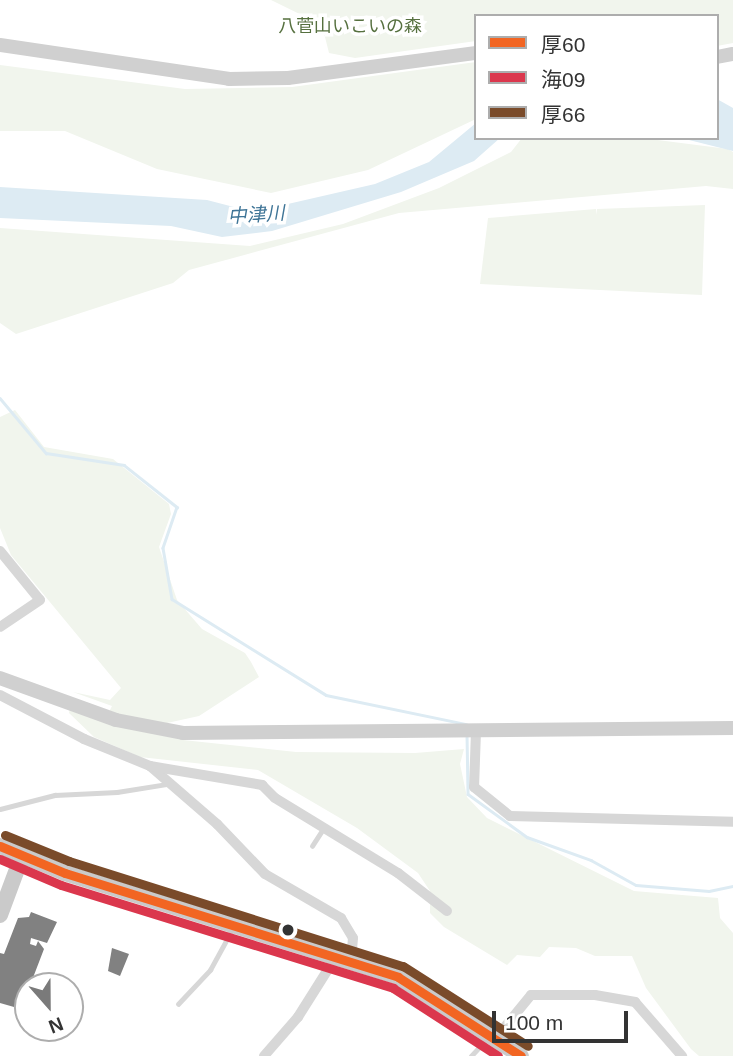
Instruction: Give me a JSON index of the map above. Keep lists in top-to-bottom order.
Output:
{
  "water": ["中津川"],
  "parks": ["八菅山いこいの森"],
  "lines": ["transit line 厚66", "transit line 厚60", "transit line 海09"],
  "legend": ["厚60", "海09", "厚66"],
  "scale_bar": "100 m",
  "north": "bottom"
}
